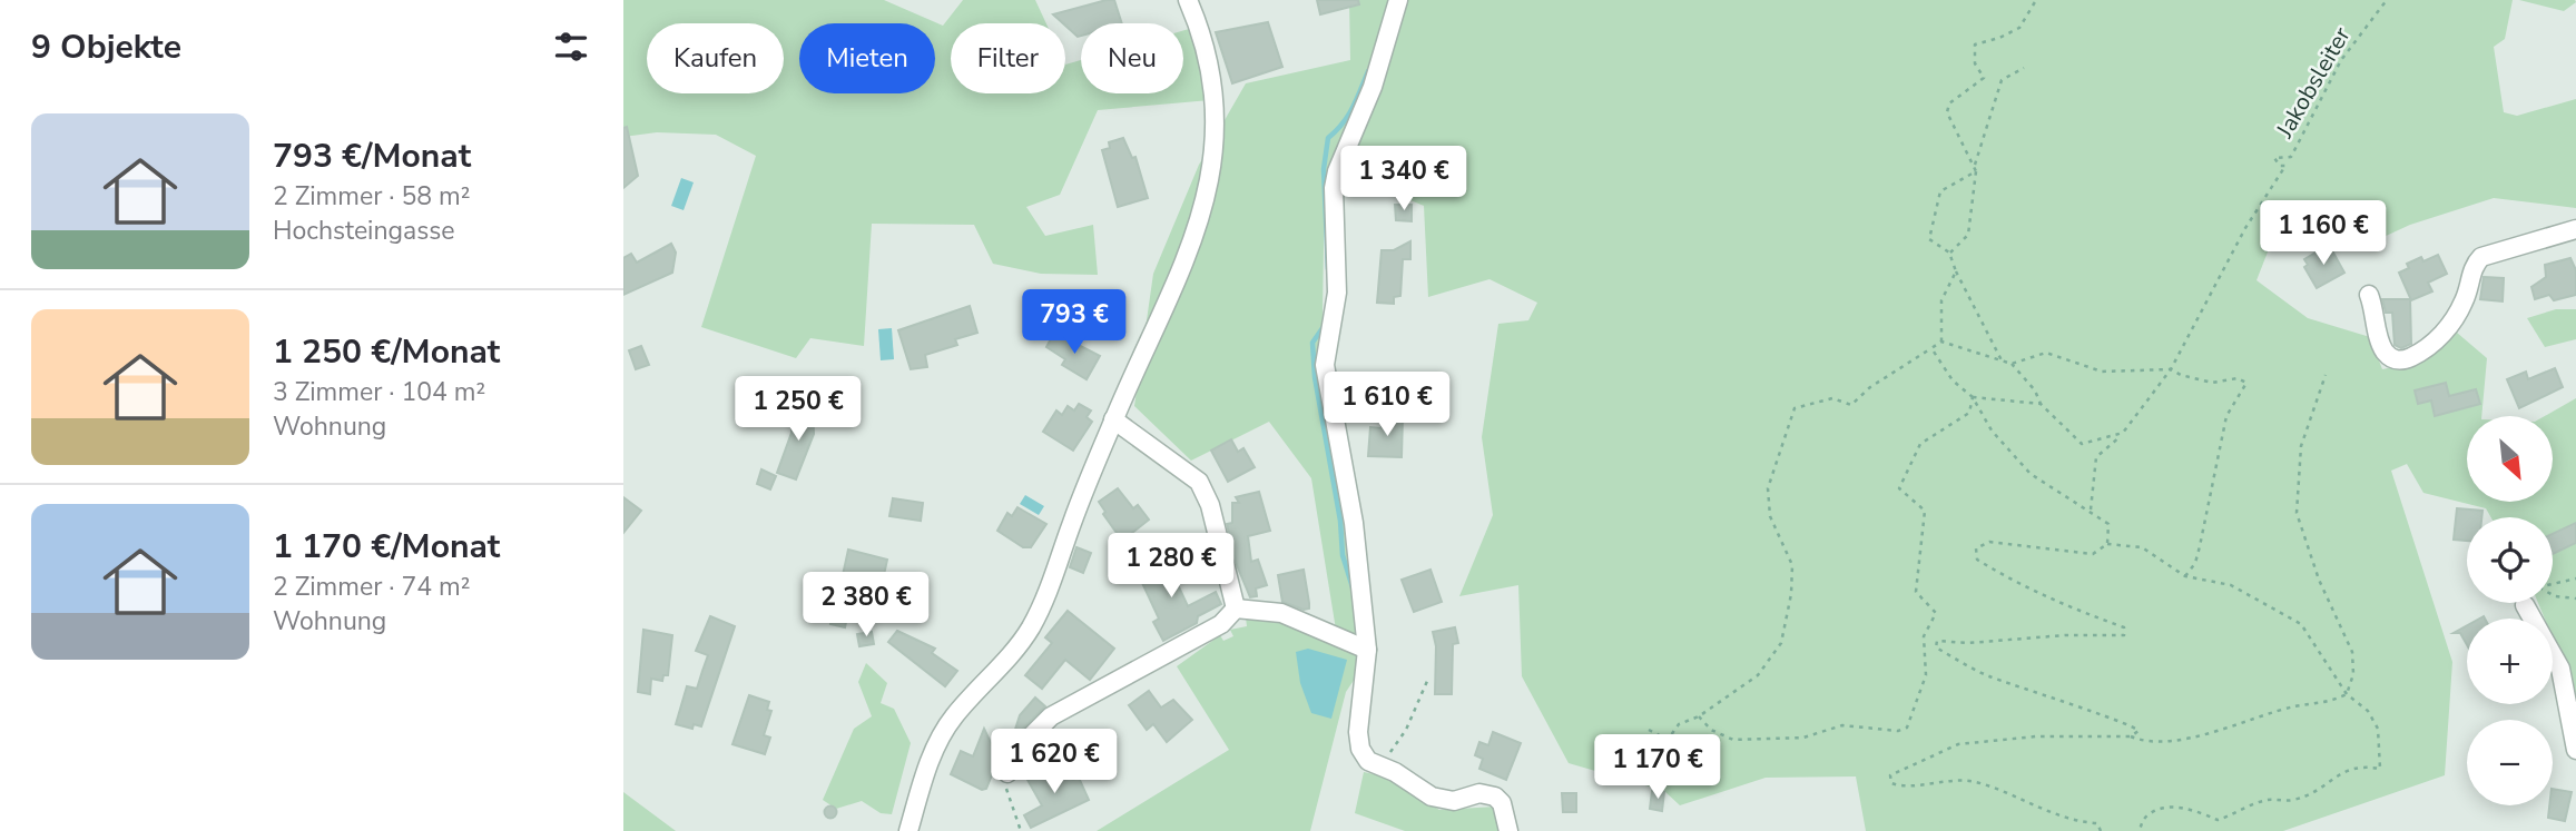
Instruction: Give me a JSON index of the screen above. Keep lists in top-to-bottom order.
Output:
{
  "streets": {
    "path": ["Jakobsleiter"]
  },
  "north": "bottom right",
  "page": {
    "heading": "9 Objekte",
    "chip": [
      "Kaufen",
      "Mieten",
      "Filter",
      "Neu"
    ],
    "list": [
      {
        "name": "793 €/Monat",
        "note": "2 Zimmer · 58 m² · Hochsteingasse"
      },
      {
        "name": "1 250 €/Monat",
        "note": "3 Zimmer · 104 m² · Wohnung"
      },
      {
        "name": "1 170 €/Monat",
        "note": "2 Zimmer · 74 m² · Wohnung"
      }
    ],
    "price": [
      "1 340 €",
      "1 160 €",
      "793 €",
      "1 610 €",
      "1 250 €",
      "1 280 €",
      "2 380 €",
      "1 620 €",
      "1 170 €"
    ],
    "map_buttons": ["+", "−"]
  }
}
